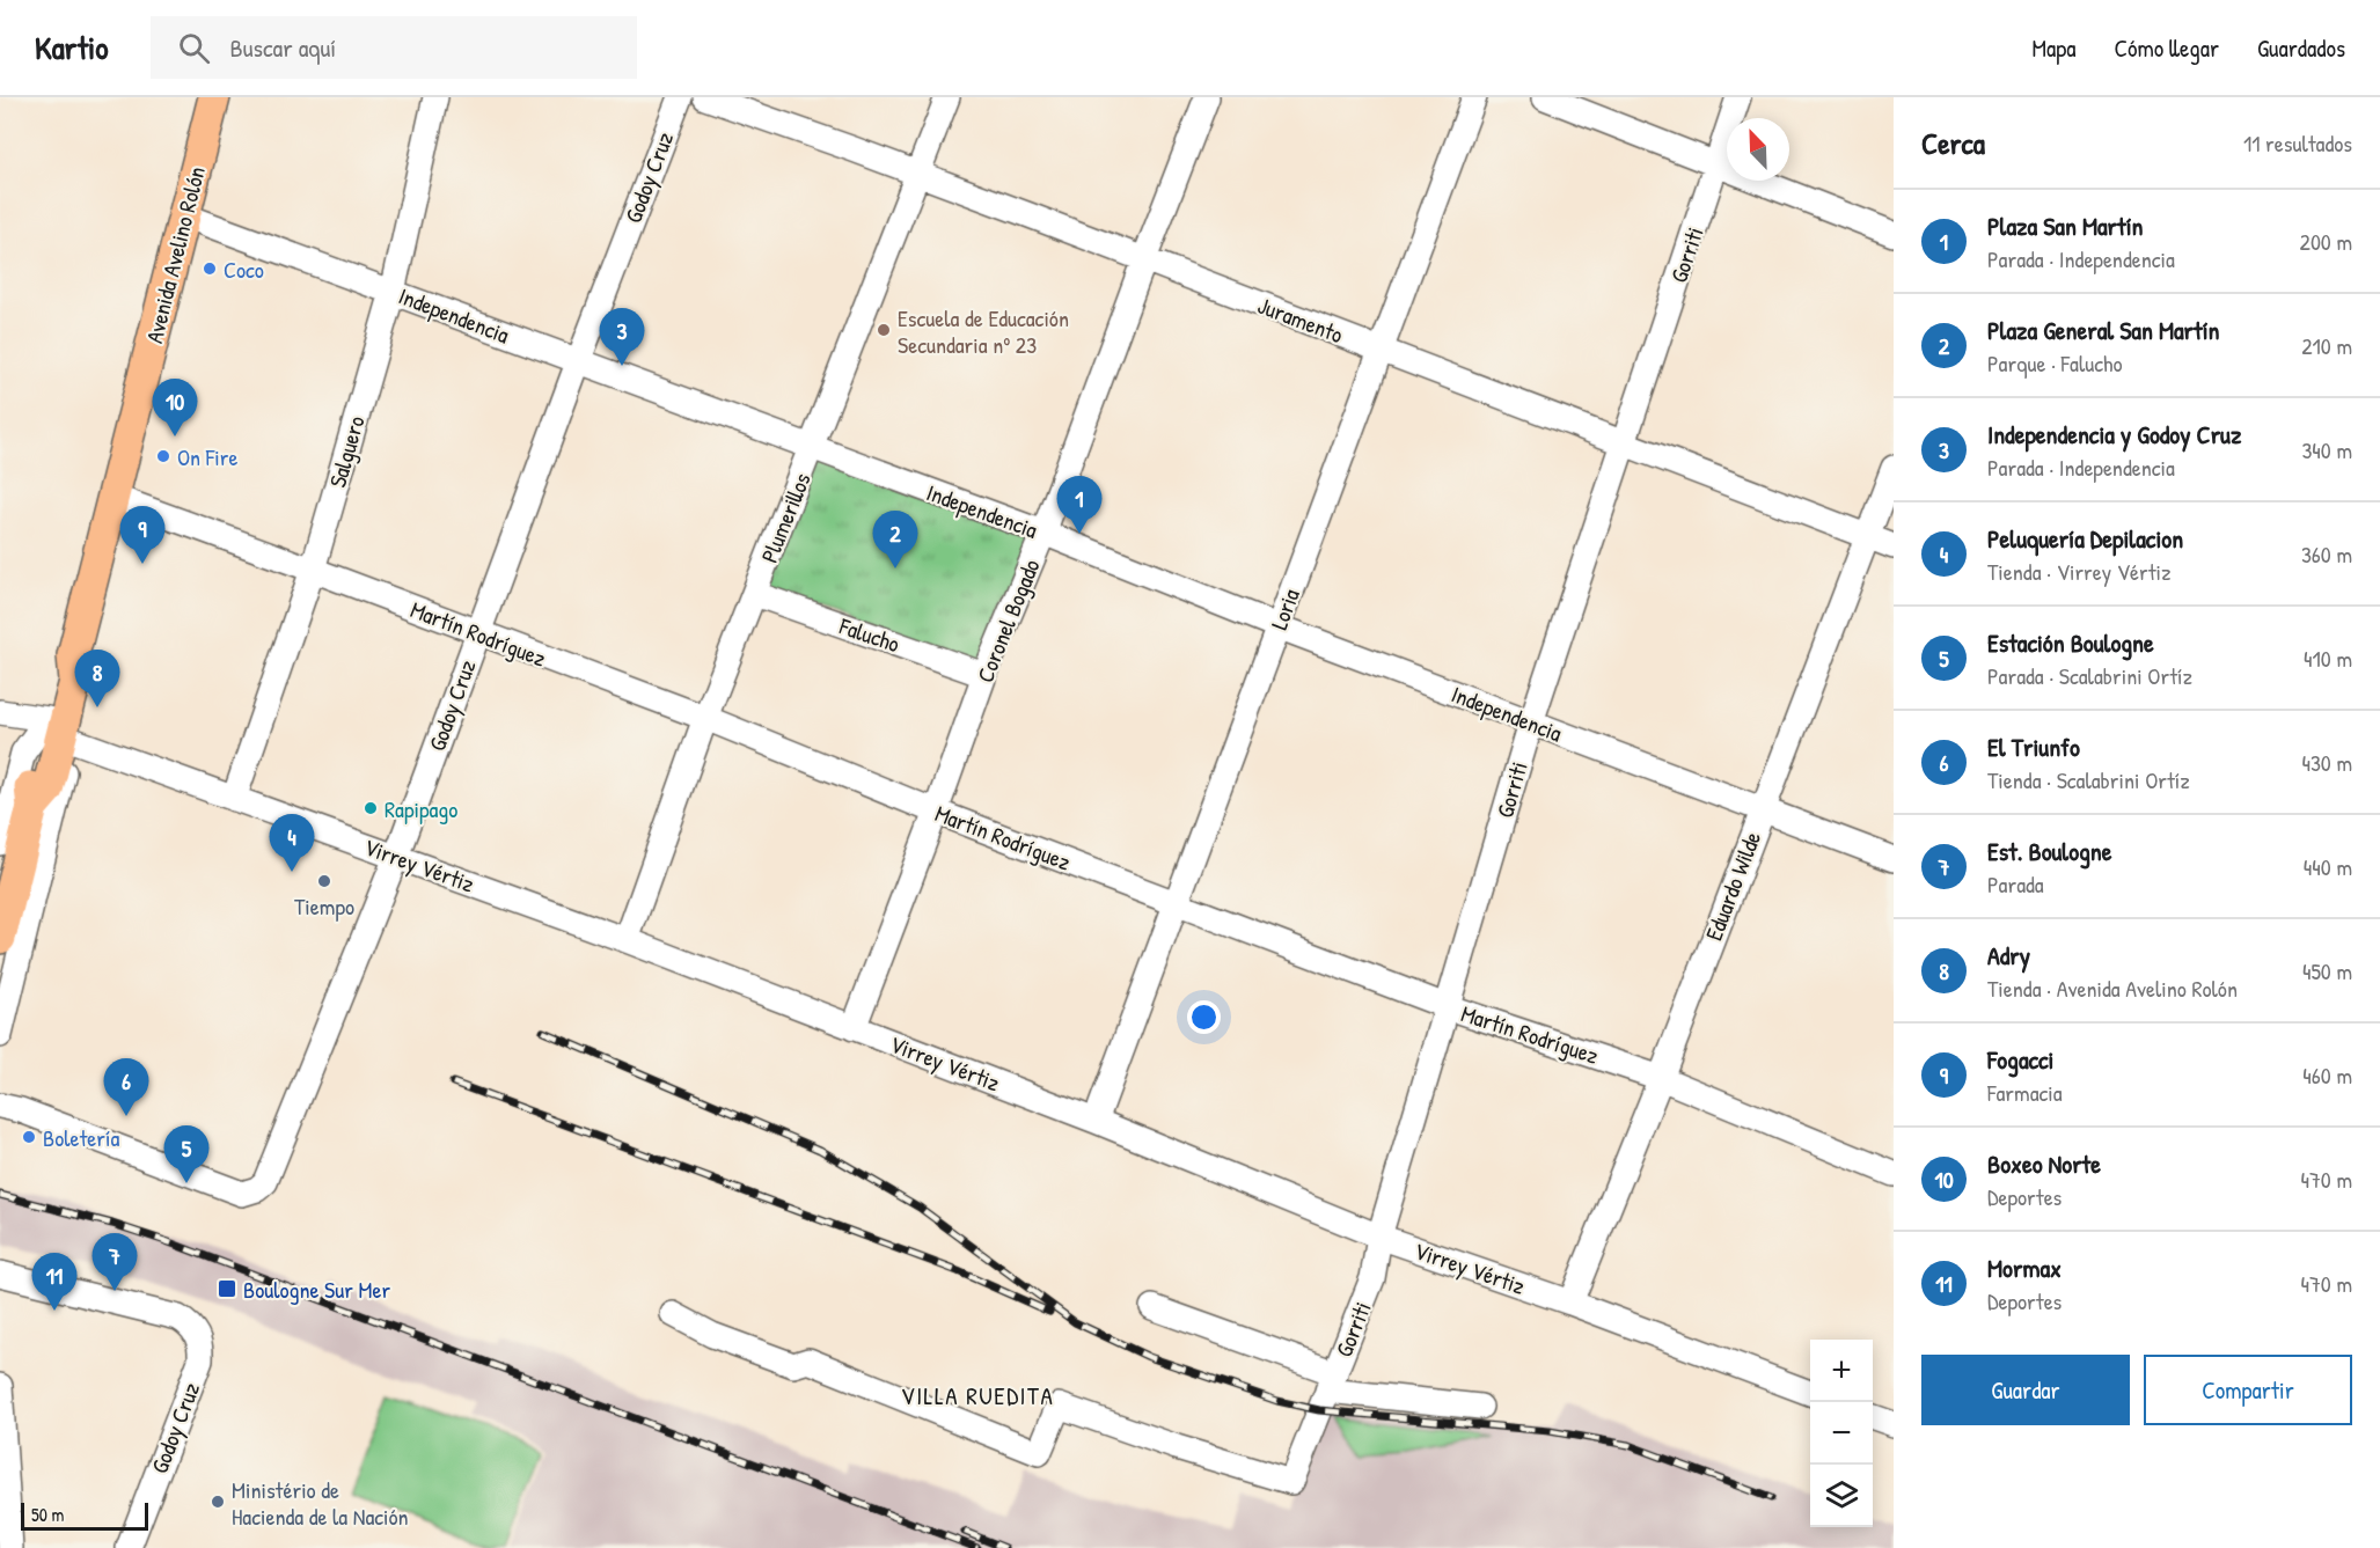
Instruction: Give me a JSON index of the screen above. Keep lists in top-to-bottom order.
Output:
{
  "streets": {
    "main road": ["Avenida Avelino Rolón"],
    "street": [
      "Godoy Cruz",
      "Gorriti",
      "Independencia",
      "Juramento",
      "Salguero",
      "Plumerillos",
      "Loria",
      "Coronel Bogado",
      "Martín Rodríguez",
      "Falucho",
      "Virrey Vértiz",
      "Eduardo Wilde"
    ]
  },
  "crossings": [
    ["Godoy Cruz", "Independencia"],
    ["Godoy Cruz", "Martín Rodríguez"],
    ["Godoy Cruz", "Virrey Vértiz"],
    ["Avenida Avelino Rolón", "Independencia"],
    ["Avenida Avelino Rolón", "Martín Rodríguez"],
    ["Avenida Avelino Rolón", "Virrey Vértiz"],
    ["Gorriti", "Independencia"],
    ["Gorriti", "Juramento"],
    ["Gorriti", "Martín Rodríguez"],
    ["Gorriti", "Virrey Vértiz"],
    ["Independencia", "Salguero"],
    ["Independencia", "Plumerillos"],
    ["Independencia", "Loria"],
    ["Independencia", "Coronel Bogado"],
    ["Independencia", "Eduardo Wilde"],
    ["Juramento", "Plumerillos"],
    ["Juramento", "Loria"],
    ["Juramento", "Coronel Bogado"],
    ["Juramento", "Eduardo Wilde"],
    ["Salguero", "Martín Rodríguez"],
    ["Salguero", "Virrey Vértiz"],
    ["Plumerillos", "Martín Rodríguez"],
    ["Plumerillos", "Falucho"],
    ["Plumerillos", "Virrey Vértiz"],
    ["Loria", "Martín Rodríguez"],
    ["Loria", "Virrey Vértiz"],
    ["Coronel Bogado", "Martín Rodríguez"],
    ["Coronel Bogado", "Falucho"],
    ["Coronel Bogado", "Virrey Vértiz"],
    ["Martín Rodríguez", "Eduardo Wilde"],
    ["Virrey Vértiz", "Eduardo Wilde"]
  ],
  "districts": ["VILLA RUEDITA"],
  "places": {
    "other": [
      "Coco",
      "Escuela de Educación Secundaria nº 23",
      "On Fire",
      "Rapipago",
      "Tiempo",
      "Boletería",
      "Ministério de Hacienda de la Nación"
    ],
    "transit": ["Boulogne Sur Mer"]
  },
  "scale_bar": "50 m",
  "north": "top left",
  "page": {
    "header": "Kartio",
    "search": "Buscar aquí",
    "nav": ["Mapa", "Cómo llegar", "Guardados"],
    "heading": ["Cerca", "11 resultados"],
    "list": [
      {
        "mark": "1",
        "name": "Plaza San Martín",
        "note": "Parada · Independencia",
        "value": "200 m"
      },
      {
        "mark": "2",
        "name": "Plaza General San Martín",
        "note": "Parque · Falucho",
        "value": "210 m"
      },
      {
        "mark": "3",
        "name": "Independencia y Godoy Cruz",
        "note": "Parada · Independencia",
        "value": "340 m"
      },
      {
        "mark": "4",
        "name": "Peluquería Depilacion",
        "note": "Tienda · Virrey Vértiz",
        "value": "360 m"
      },
      {
        "mark": "5",
        "name": "Estación Boulogne",
        "note": "Parada · Scalabrini Ortíz",
        "value": "410 m"
      },
      {
        "mark": "6",
        "name": "El Triunfo",
        "note": "Tienda · Scalabrini Ortíz",
        "value": "430 m"
      },
      {
        "mark": "7",
        "name": "Est. Boulogne",
        "note": "Parada",
        "value": "440 m"
      },
      {
        "mark": "8",
        "name": "Adry",
        "note": "Tienda · Avenida Avelino Rolón",
        "value": "450 m"
      },
      {
        "mark": "9",
        "name": "Fogacci",
        "note": "Farmacia",
        "value": "460 m"
      },
      {
        "mark": "10",
        "name": "Boxeo Norte",
        "note": "Deportes",
        "value": "470 m"
      },
      {
        "mark": "11",
        "name": "Mormax",
        "note": "Deportes",
        "value": "470 m"
      }
    ],
    "pins": [
      "3",
      "10",
      "1",
      "9",
      "2",
      "8",
      "4",
      "6",
      "5",
      "7",
      "11"
    ],
    "buttons": ["Guardar", "Compartir"],
    "map_buttons": ["+", "−"],
    "scale": "50 m"
  }
}
